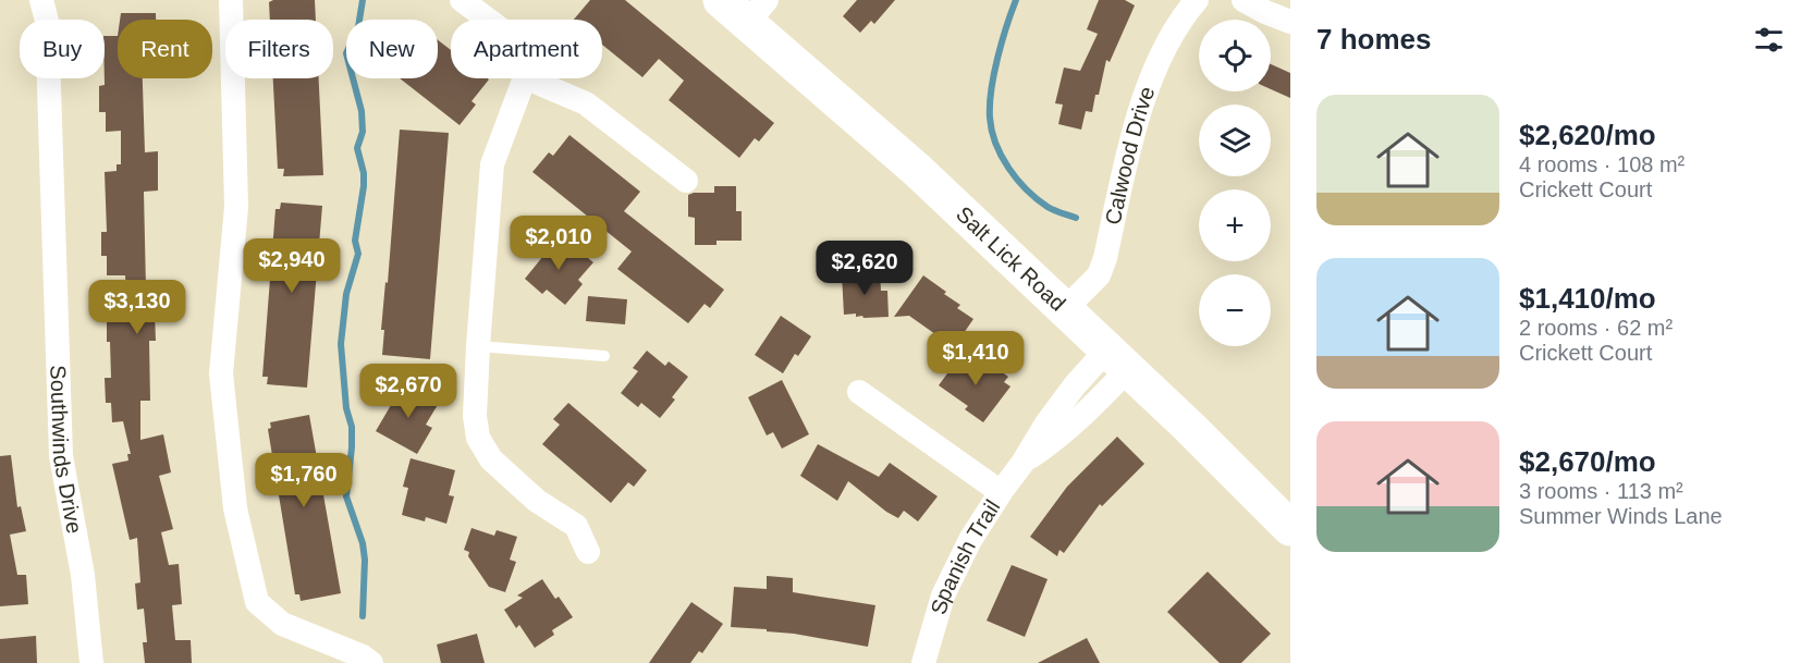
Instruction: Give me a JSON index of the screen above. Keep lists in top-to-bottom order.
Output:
{
  "streets": {
    "main road": ["Salt Lick Road"],
    "street": ["Calwood Drive", "Southwinds Drive", "Spanish Trail"]
  },
  "crossings": [
    ["Calwood Drive", "Salt Lick Road"],
    ["Salt Lick Road", "Spanish Trail"]
  ],
  "page": {
    "heading": "7 homes",
    "map_buttons": ["+", "−"],
    "chip": [
      "Buy",
      "Rent",
      "Filters",
      "New",
      "Apartment"
    ],
    "list": [
      {
        "name": "$2,620/mo",
        "note": "4 rooms · 108 m² · Crickett Court"
      },
      {
        "name": "$1,410/mo",
        "note": "2 rooms · 62 m² · Crickett Court"
      },
      {
        "name": "$2,670/mo",
        "note": "3 rooms · 113 m² · Summer Winds Lane"
      }
    ],
    "price": [
      "$2,010",
      "$2,940",
      "$2,620",
      "$3,130",
      "$1,410",
      "$2,670",
      "$1,760"
    ]
  }
}
